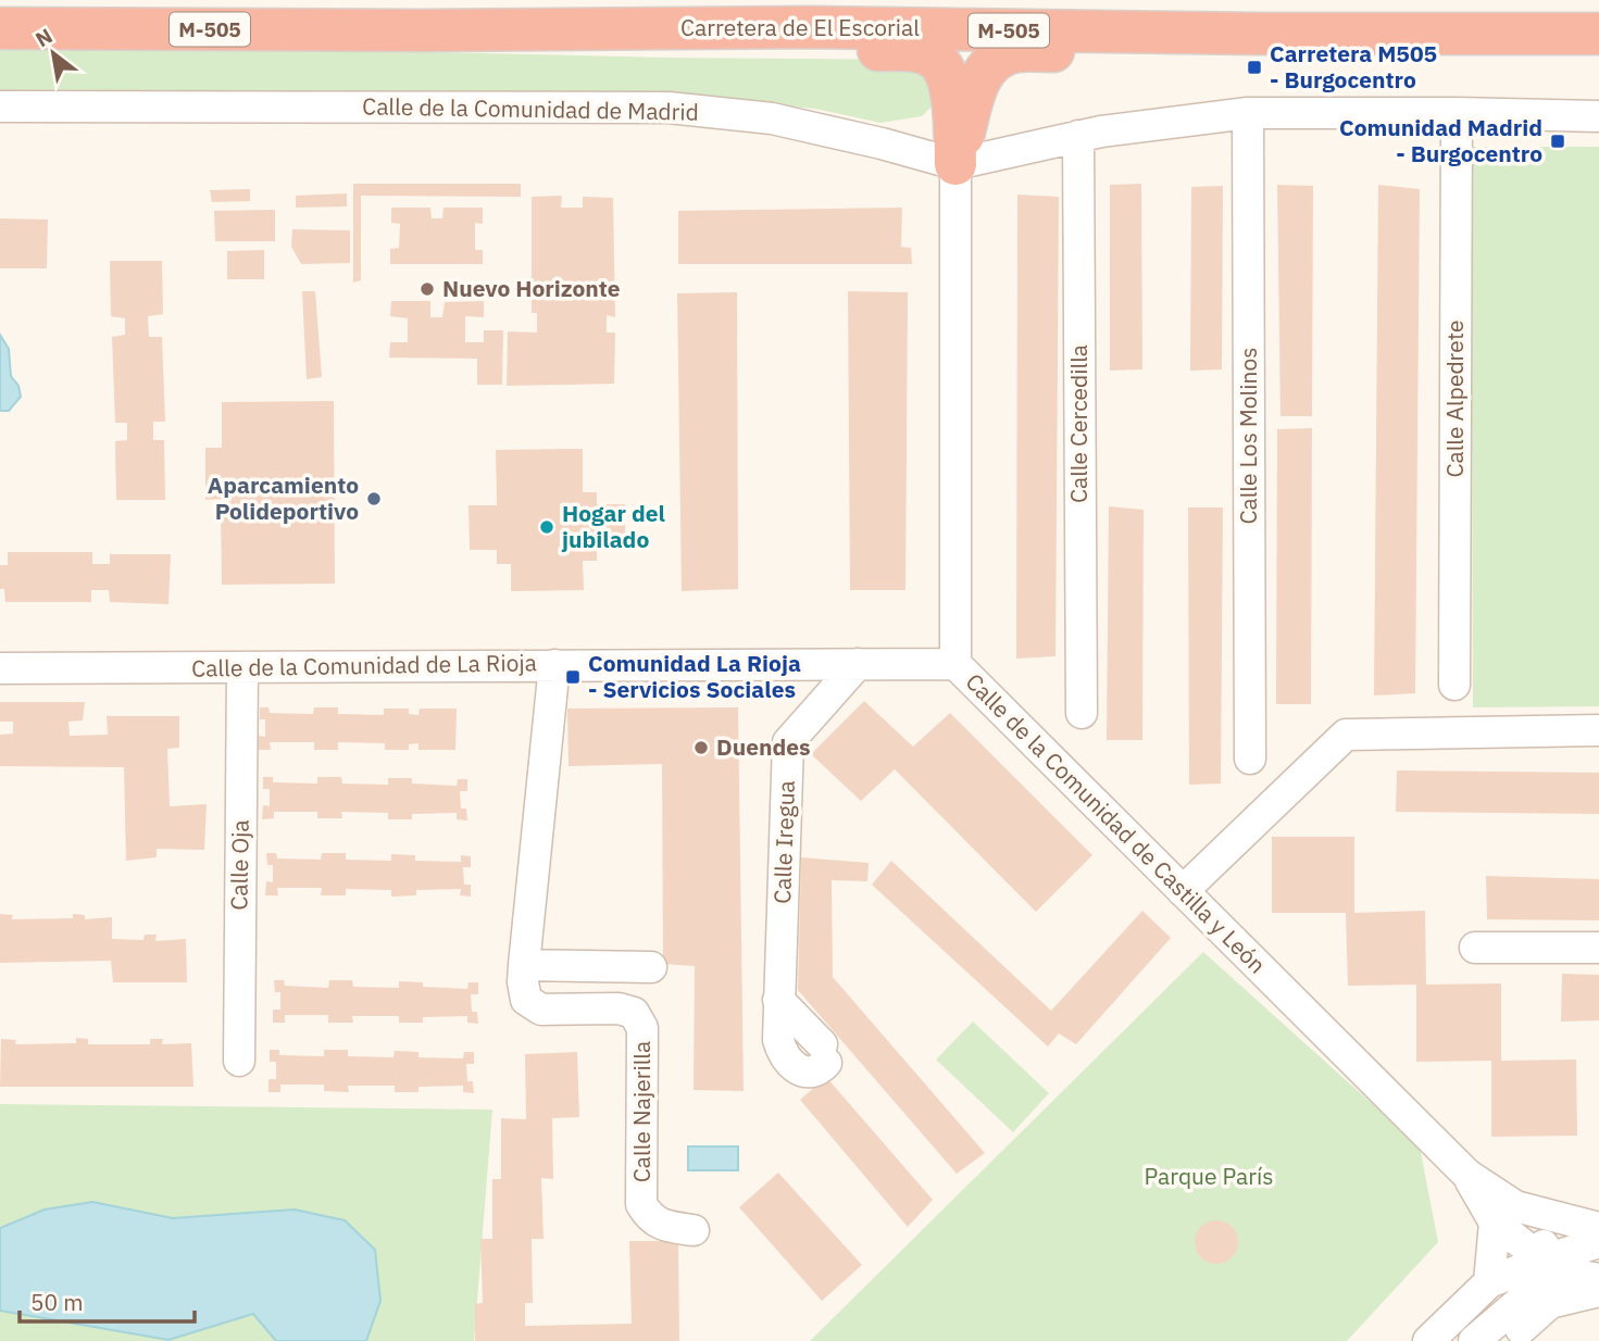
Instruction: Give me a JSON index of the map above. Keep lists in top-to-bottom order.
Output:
{
  "streets": {
    "highway": ["Carretera de El Escorial", "M-505"],
    "street": [
      "Calle de la Comunidad de Madrid",
      "Calle Alpedrete",
      "Calle Cercedilla",
      "Calle Los Molinos",
      "Calle de la Comunidad de La Rioja",
      "Calle de la Comunidad de Castilla y León",
      "Calle Iregua",
      "Calle Oja",
      "Calle Najerilla"
    ]
  },
  "crossings": [
    ["Carretera de El Escorial", "M-505"],
    ["M-505", "Calle de la Comunidad de Madrid"],
    ["M-505", "Calle de la Comunidad de Castilla y León"],
    ["Calle de la Comunidad de Madrid", "Calle Alpedrete"],
    ["Calle de la Comunidad de Madrid", "Calle Cercedilla"],
    ["Calle de la Comunidad de Madrid", "Calle Los Molinos"],
    ["Calle de la Comunidad de Madrid", "Calle de la Comunidad de Castilla y León"],
    ["Calle de la Comunidad de La Rioja", "Calle de la Comunidad de Castilla y León"],
    ["Calle de la Comunidad de La Rioja", "Calle Iregua"],
    ["Calle de la Comunidad de La Rioja", "Calle Oja"],
    ["Calle de la Comunidad de La Rioja", "Calle Najerilla"]
  ],
  "parks": ["Parque París"],
  "places": {
    "transit": ["Carretera M505 - Burgocentro", "Comunidad Madrid - Burgocentro", "Comunidad La Rioja - Servicios Sociales"],
    "other": [
      "Nuevo Horizonte",
      "Aparcamiento Polideportivo",
      "Hogar del jubilado",
      "Duendes"
    ]
  },
  "scale_bar": "50 m",
  "north": "top left"
}
